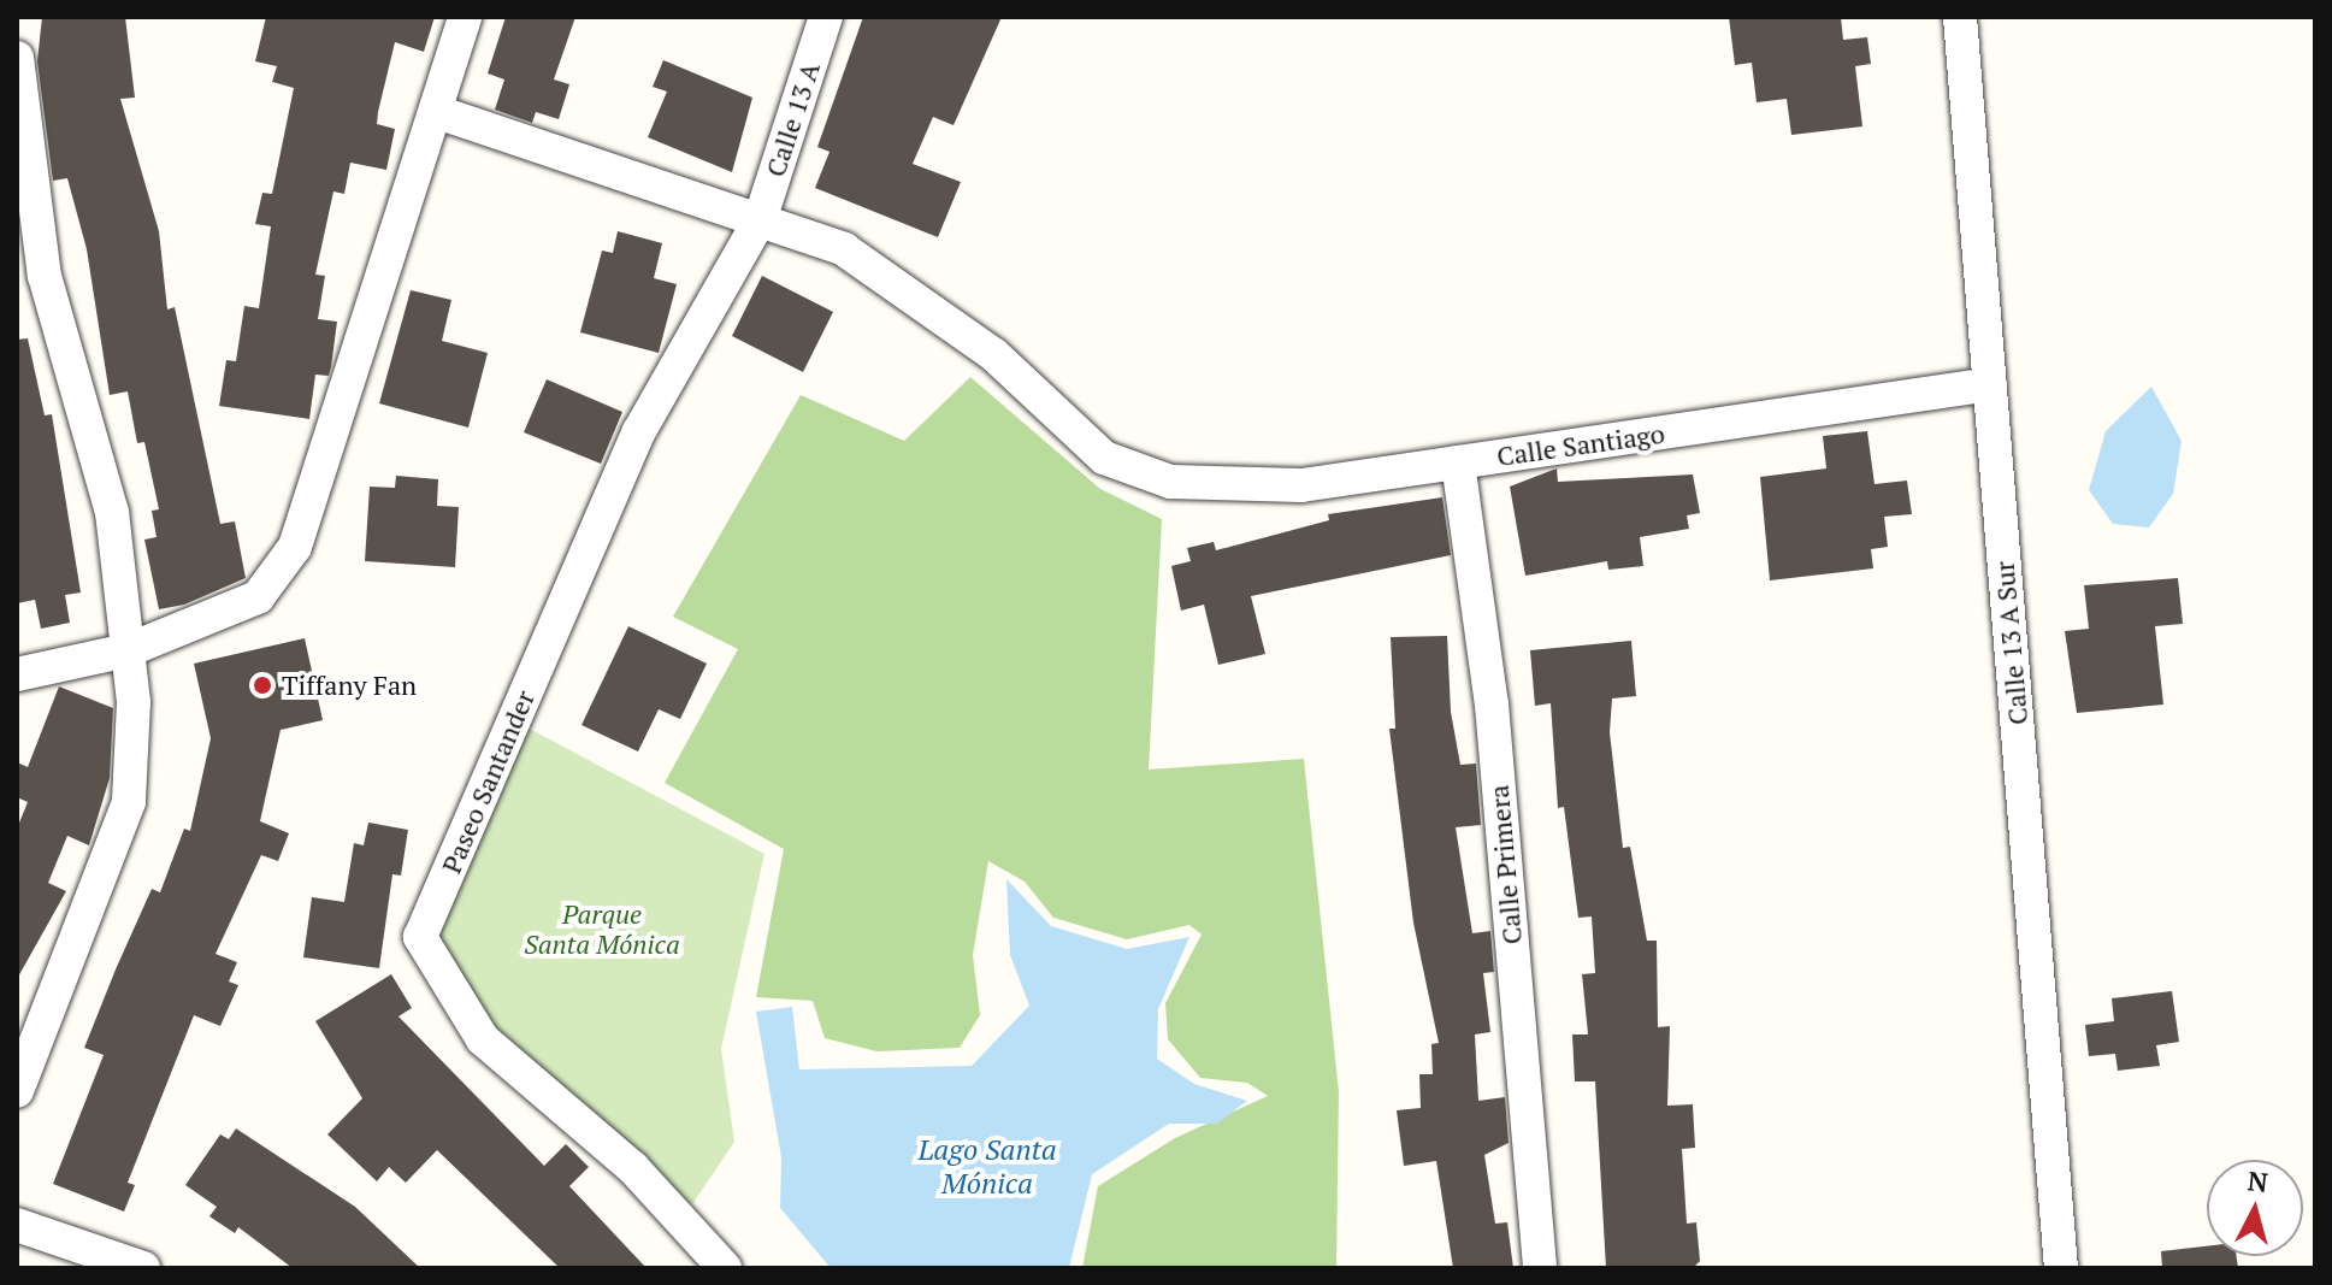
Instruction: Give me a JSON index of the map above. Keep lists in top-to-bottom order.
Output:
{
  "streets": {
    "street": [
      "Calle 13 A",
      "Calle Santiago",
      "Calle 13 A Sur",
      "Paseo Santander",
      "Calle Primera"
    ]
  },
  "crossings": [
    ["Calle 13 A", "Calle Santiago"],
    ["Calle 13 A", "Paseo Santander"],
    ["Calle Santiago", "Calle 13 A Sur"],
    ["Calle Santiago", "Paseo Santander"],
    ["Calle Santiago", "Calle Primera"]
  ],
  "water": ["Lago Santa Mónica"],
  "parks": ["Parque Santa Mónica"],
  "places": ["Tiffany Fan"],
  "north": "top"
}
